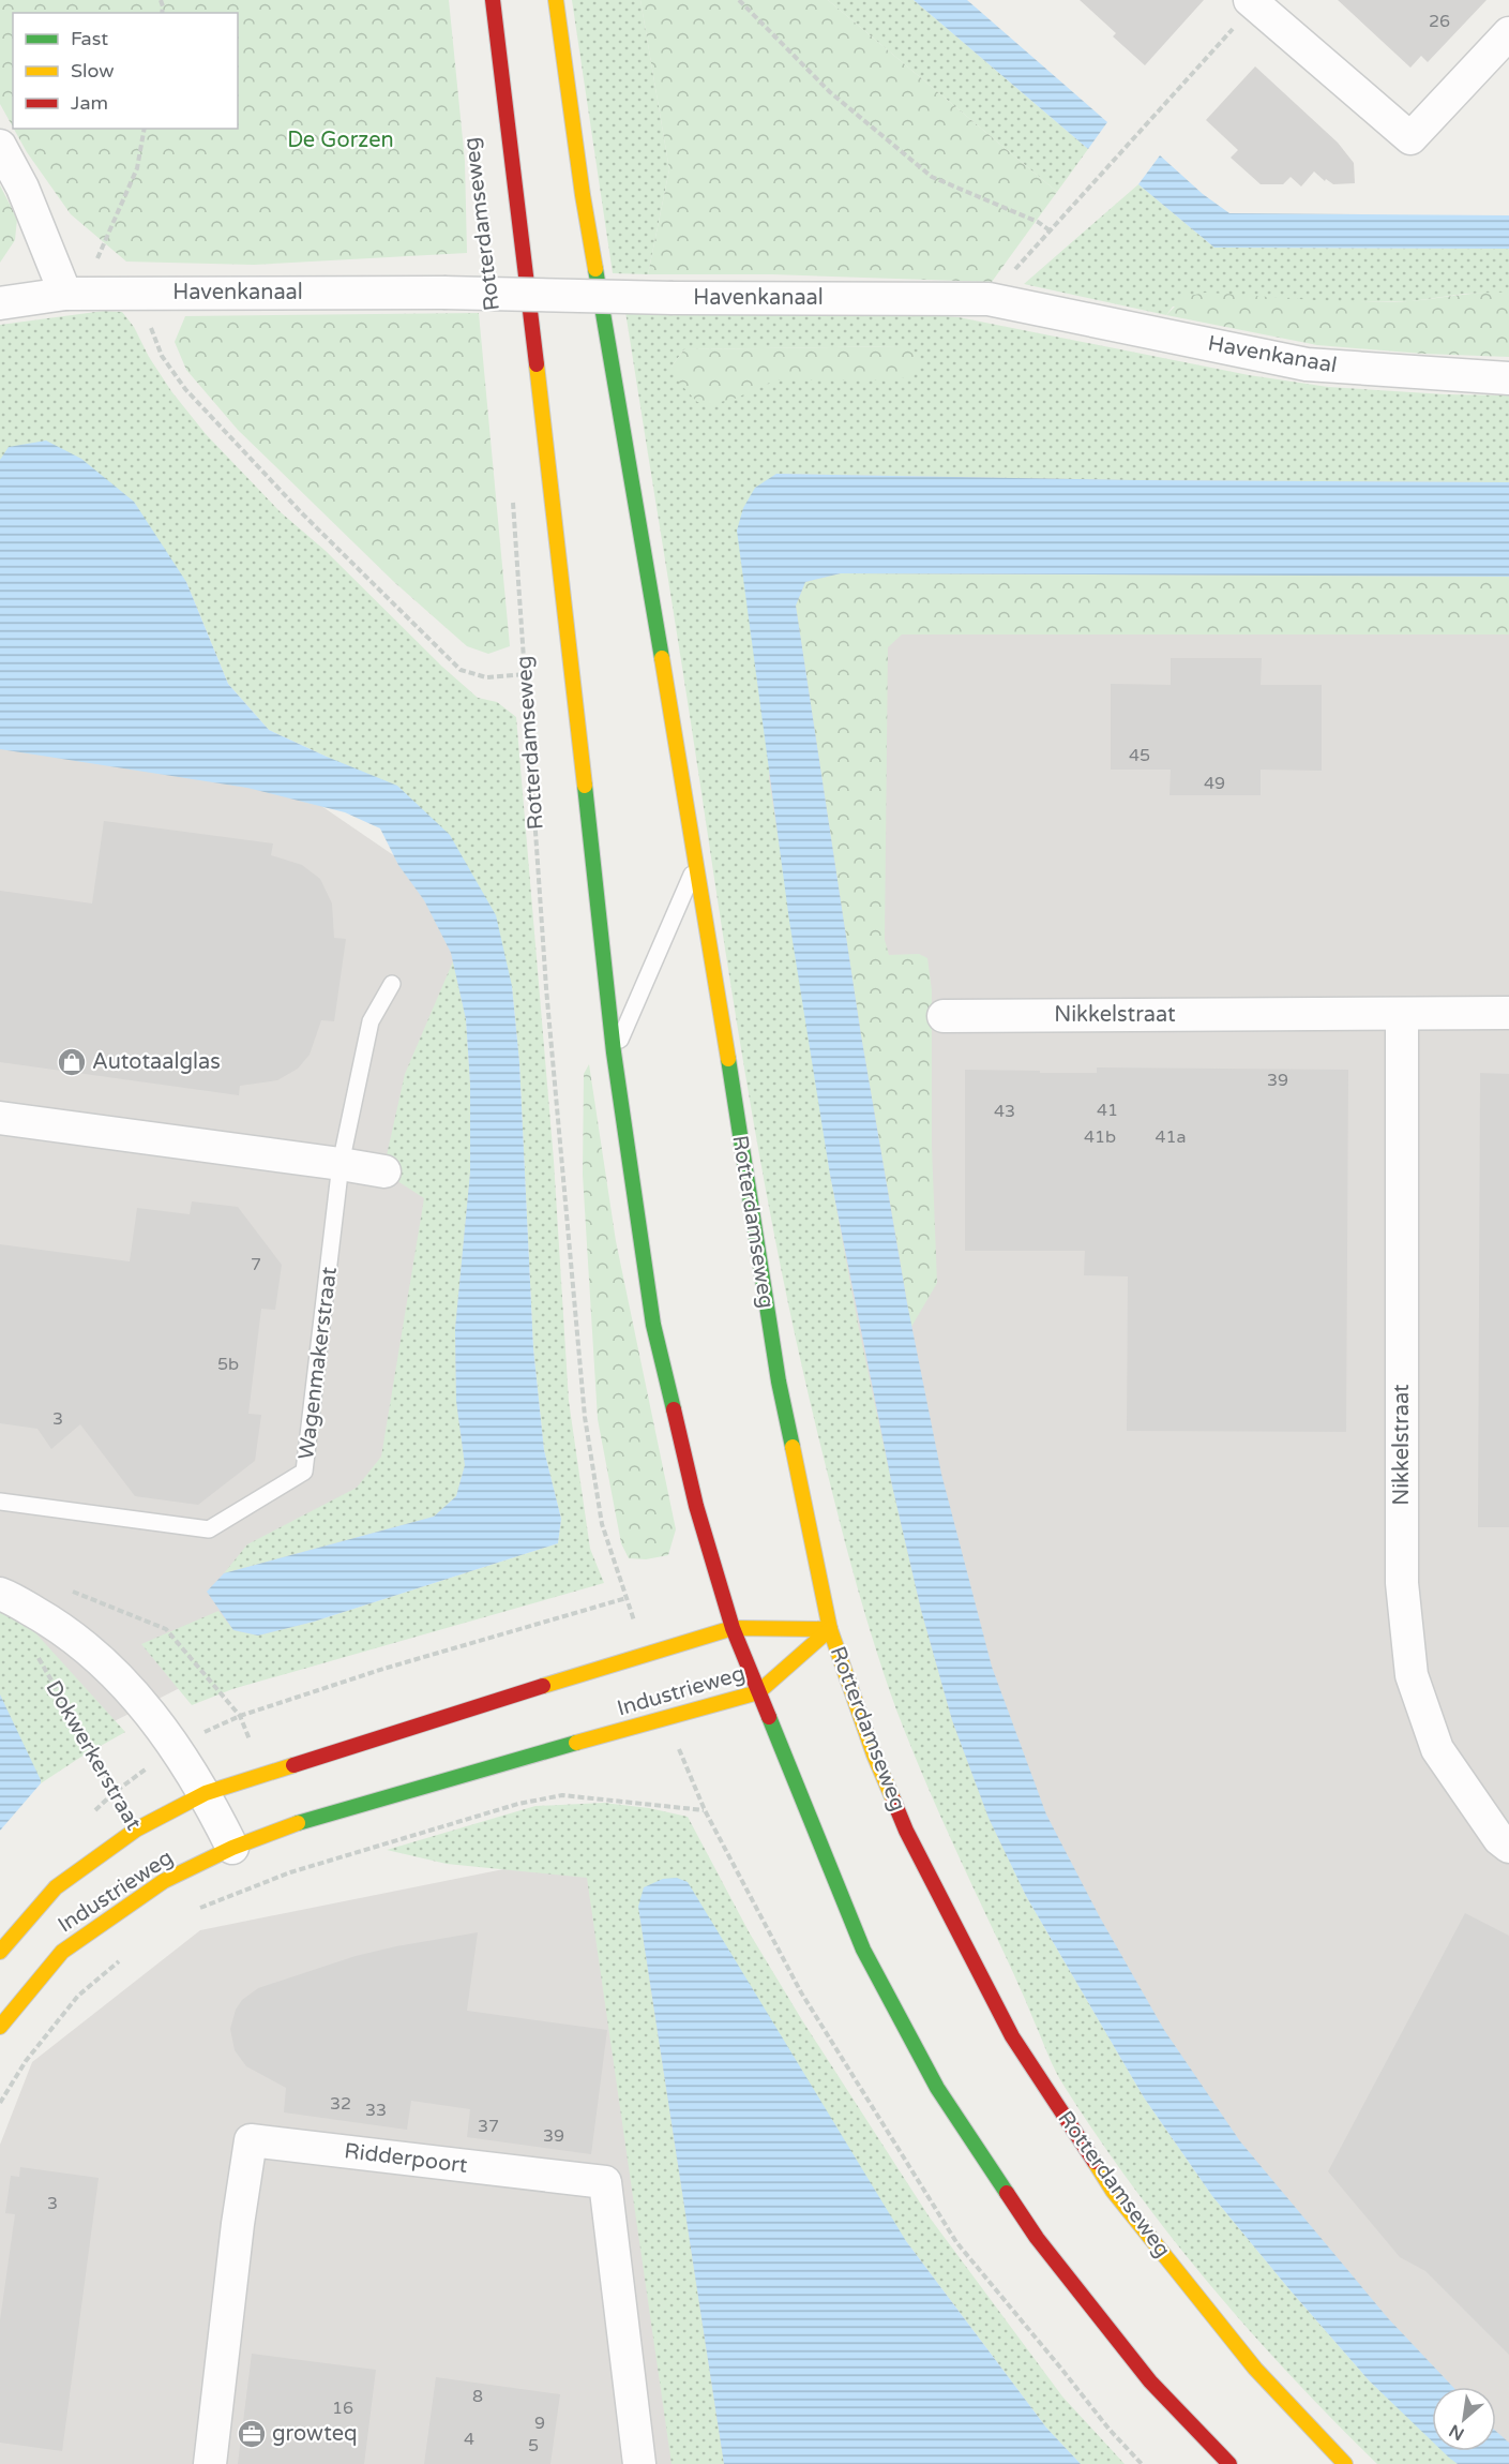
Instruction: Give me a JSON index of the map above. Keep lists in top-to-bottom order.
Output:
{
  "streets": {
    "main road": ["Rotterdamseweg", "Industrieweg"],
    "street": ["Havenkanaal", "Nikkelstraat", "Ridderpoort"],
    "lane": ["Wagenmakerstraat"],
    "path": ["Dokwerkerstraat"]
  },
  "crossings": [
    ["Rotterdamseweg", "Industrieweg"],
    ["Industrieweg", "Dokwerkerstraat"]
  ],
  "parks": ["De Gorzen"],
  "places": {
    "shop": ["Autotaalglas"],
    "office": ["growteq"]
  },
  "house_numbers": [
    "26",
    "45",
    "49",
    "39",
    "41",
    "43",
    "41b",
    "41a",
    "7",
    "5b",
    "3",
    "32",
    "33",
    "37",
    "39",
    "3",
    "8",
    "16",
    "9",
    "4",
    "5"
  ],
  "legend": ["Fast", "Slow", "Jam"],
  "north": "bottom left"
}
